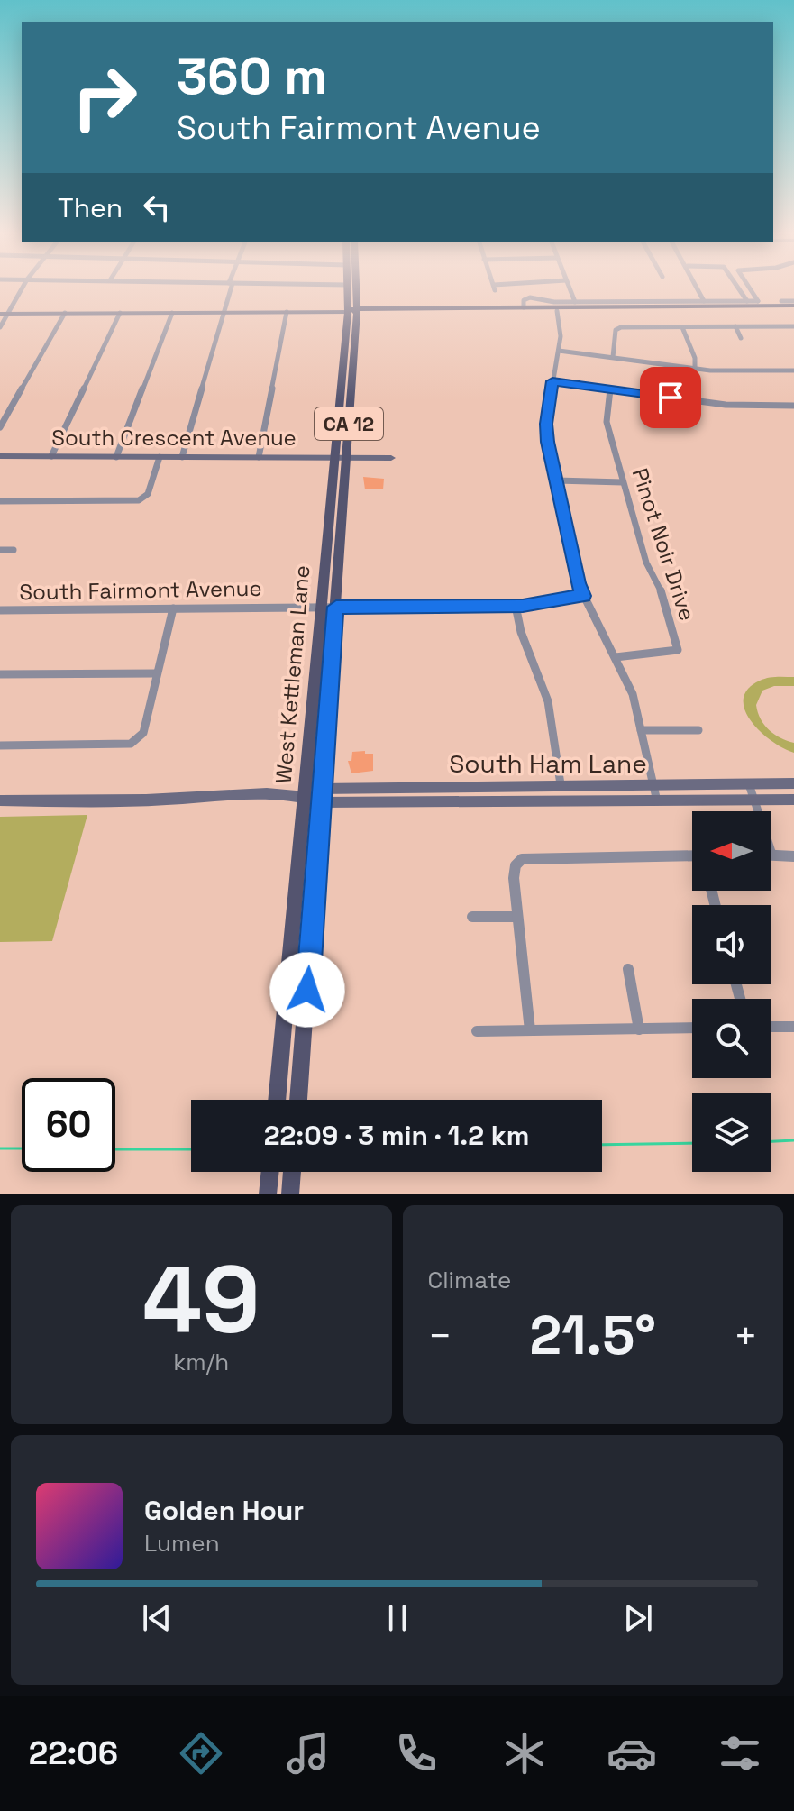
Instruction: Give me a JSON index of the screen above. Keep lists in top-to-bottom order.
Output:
{
  "streets": {
    "main road": [
      "CA 12",
      "South Crescent Avenue",
      "West Kettleman Lane",
      "South Ham Lane"
    ],
    "street": ["Pinot Noir Drive", "South Fairmont Avenue"]
  },
  "crossings": [
    ["South Crescent Avenue", "West Kettleman Lane"],
    ["South Fairmont Avenue", "West Kettleman Lane"],
    ["West Kettleman Lane", "South Ham Lane"]
  ],
  "north": "left",
  "page": {
    "turn": ["360 m", "South Fairmont Avenue"],
    "then": "Then",
    "limit": "60",
    "trip": "22:09 · 3 min · 1.2 km",
    "tile": [
      ["49", "km/h"],
      "Climate"
    ],
    "heat": ["−", "21.5°", "+"],
    "song": ["Golden Hour", "Lumen"],
    "tabs": "22:06"
  }
}
